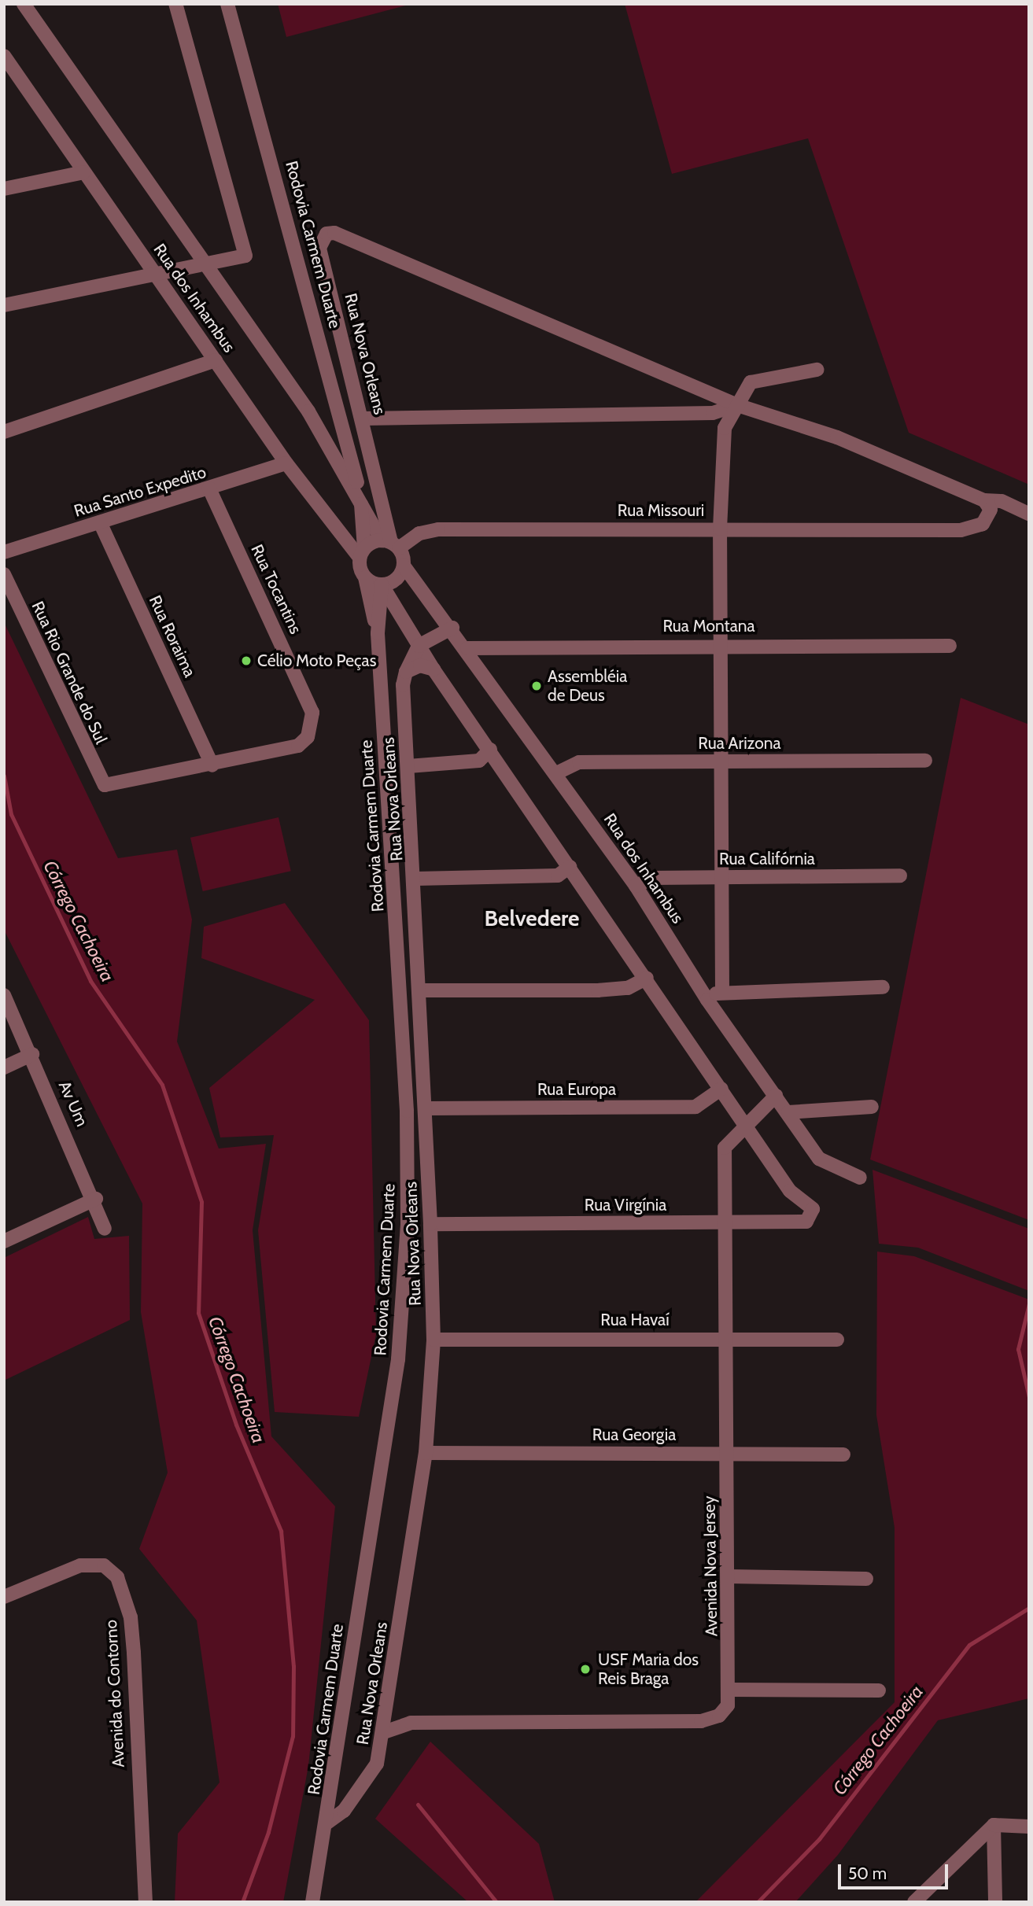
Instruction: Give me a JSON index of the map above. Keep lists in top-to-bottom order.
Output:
{
  "streets": {
    "street": [
      "Rodovia Carmem Duarte",
      "Rua dos Inhambus",
      "Rua Nova Orleans",
      "Rua Santo Expedito",
      "Rua Missouri",
      "Rua Tocantins",
      "Rua Montana",
      "Rua Roraima",
      "Rua Rio Grande do Sul",
      "Rua Arizona",
      "Rua Califórnia",
      "Rua Europa",
      "Av Um",
      "Rua Virgínia",
      "Rua Havaí",
      "Rua Georgia",
      "Avenida Nova Jersey",
      "Avenida do Contorno"
    ]
  },
  "crossings": [
    ["Rodovia Carmem Duarte", "Rua dos Inhambus"],
    ["Rodovia Carmem Duarte", "Rua Nova Orleans"],
    ["Rodovia Carmem Duarte", "Rua Missouri"],
    ["Rua dos Inhambus", "Rua Nova Orleans"],
    ["Rua dos Inhambus", "Rua Santo Expedito"],
    ["Rua dos Inhambus", "Rua Missouri"],
    ["Rua dos Inhambus", "Rua Montana"],
    ["Rua dos Inhambus", "Rua Arizona"],
    ["Rua dos Inhambus", "Rua Califórnia"],
    ["Rua dos Inhambus", "Avenida Nova Jersey"],
    ["Rua Nova Orleans", "Rua Missouri"],
    ["Rua Nova Orleans", "Rua Europa"],
    ["Rua Nova Orleans", "Rua Virgínia"],
    ["Rua Nova Orleans", "Rua Havaí"],
    ["Rua Nova Orleans", "Rua Georgia"],
    ["Rua Nova Orleans", "Avenida Nova Jersey"],
    ["Rua Santo Expedito", "Rua Tocantins"],
    ["Rua Santo Expedito", "Rua Roraima"],
    ["Rua Tocantins", "Rua Roraima"],
    ["Rua Tocantins", "Rua Rio Grande do Sul"],
    ["Rua Roraima", "Rua Rio Grande do Sul"],
    ["Rua Virgínia", "Avenida Nova Jersey"],
    ["Rua Havaí", "Avenida Nova Jersey"],
    ["Rua Georgia", "Avenida Nova Jersey"]
  ],
  "districts": ["Belvedere"],
  "water": ["Córrego Cachoeira"],
  "places": ["Célio Moto Peças", "Assembléia de Deus", "USF Maria dos Reis Braga"],
  "scale_bar": "50 m"
}
